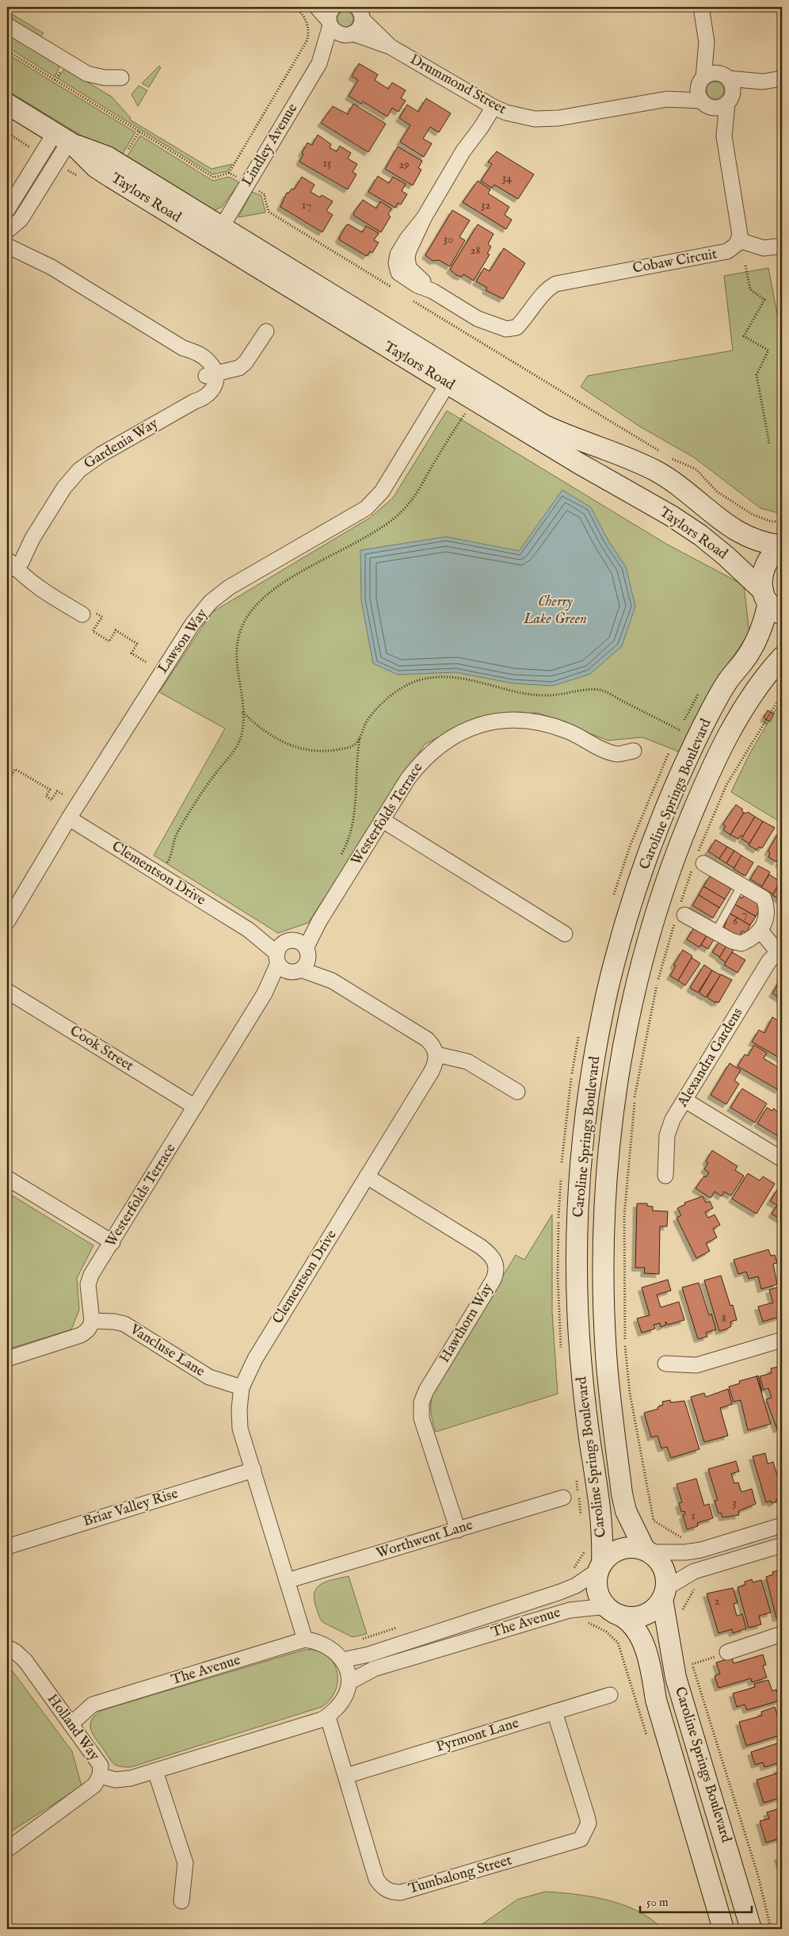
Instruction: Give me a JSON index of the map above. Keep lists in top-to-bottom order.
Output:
{
  "streets": {
    "main road": ["Taylors Road", "Caroline Springs Boulevard"],
    "street": [
      "Drummond Street",
      "Lindley Avenue",
      "Cobaw Circuit",
      "Gardenia Way",
      "Lawson Way",
      "Westerfolds Terrace",
      "Clementson Drive",
      "Cook Street",
      "Alexandra Gardens",
      "Hawthorn Way",
      "Vancluse Lane",
      "Briar Valley Rise",
      "Worthwent Lane",
      "The Avenue",
      "Holland Way",
      "Pyrmont Lane",
      "Tumbalong Street"
    ]
  },
  "crossings": [
    ["Drummond Street", "Lindley Avenue"],
    ["Drummond Street", "Cobaw Circuit"],
    ["Lindley Avenue", "Taylors Road"],
    ["Taylors Road", "Lawson Way"],
    ["Taylors Road", "Caroline Springs Boulevard"],
    ["Lawson Way", "Clementson Drive"],
    ["Caroline Springs Boulevard", "The Avenue"],
    ["Westerfolds Terrace", "Clementson Drive"],
    ["Westerfolds Terrace", "Cook Street"],
    ["Westerfolds Terrace", "Vancluse Lane"],
    ["Clementson Drive", "Hawthorn Way"],
    ["Clementson Drive", "Vancluse Lane"],
    ["Clementson Drive", "Briar Valley Rise"],
    ["Clementson Drive", "Worthwent Lane"],
    ["Clementson Drive", "The Avenue"],
    ["Hawthorn Way", "Worthwent Lane"],
    ["The Avenue", "Holland Way"],
    ["Pyrmont Lane", "Tumbalong Street"]
  ],
  "water": ["Cherry Lake Green"],
  "house_numbers": [
    "15",
    "29",
    "34",
    "17",
    "32",
    "30",
    "28",
    "7",
    "6",
    "8",
    "3",
    "1",
    "2"
  ],
  "scale_bar": "50 m"
}
